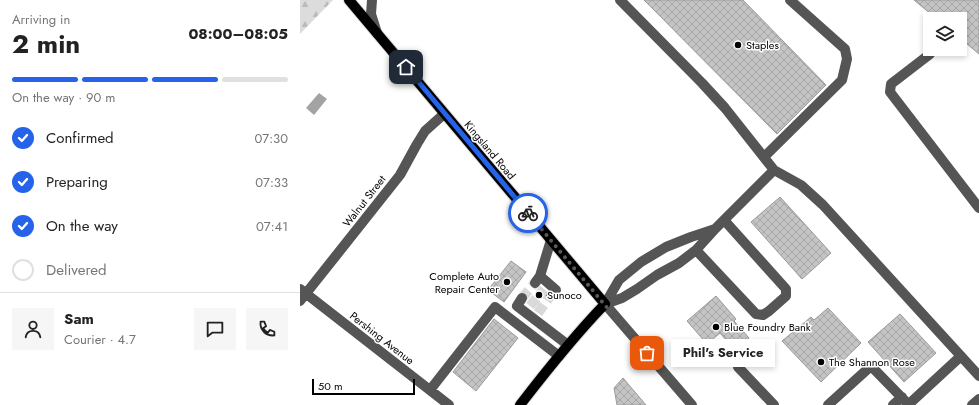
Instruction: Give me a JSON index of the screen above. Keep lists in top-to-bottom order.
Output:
{
  "streets": {
    "main road": ["Kingsland Road"],
    "street": ["Walnut Street", "Pershing Avenue"]
  },
  "crossings": [
    ["Kingsland Road", "Walnut Street"],
    ["Walnut Street", "Pershing Avenue"]
  ],
  "places": [
    "Staples",
    "Complete Auto Repair Center",
    "Sunoco",
    "Blue Foundry Bank",
    "Phil's Service",
    "The Shannon Rose"
  ],
  "scale_bar": "50 m",
  "page": {
    "heading": ["2 min", "Arriving in", "08:00–08:05"],
    "panel": ["Sam", "Courier · 4.7"],
    "bar": "On the way · 90 m",
    "list": [
      ["Confirmed", "07:30"],
      ["Preparing", "07:33"],
      ["On the way", "07:41"],
      "Delivered"
    ],
    "bubble": "Phil's Service",
    "scale": "50 m"
  }
}
